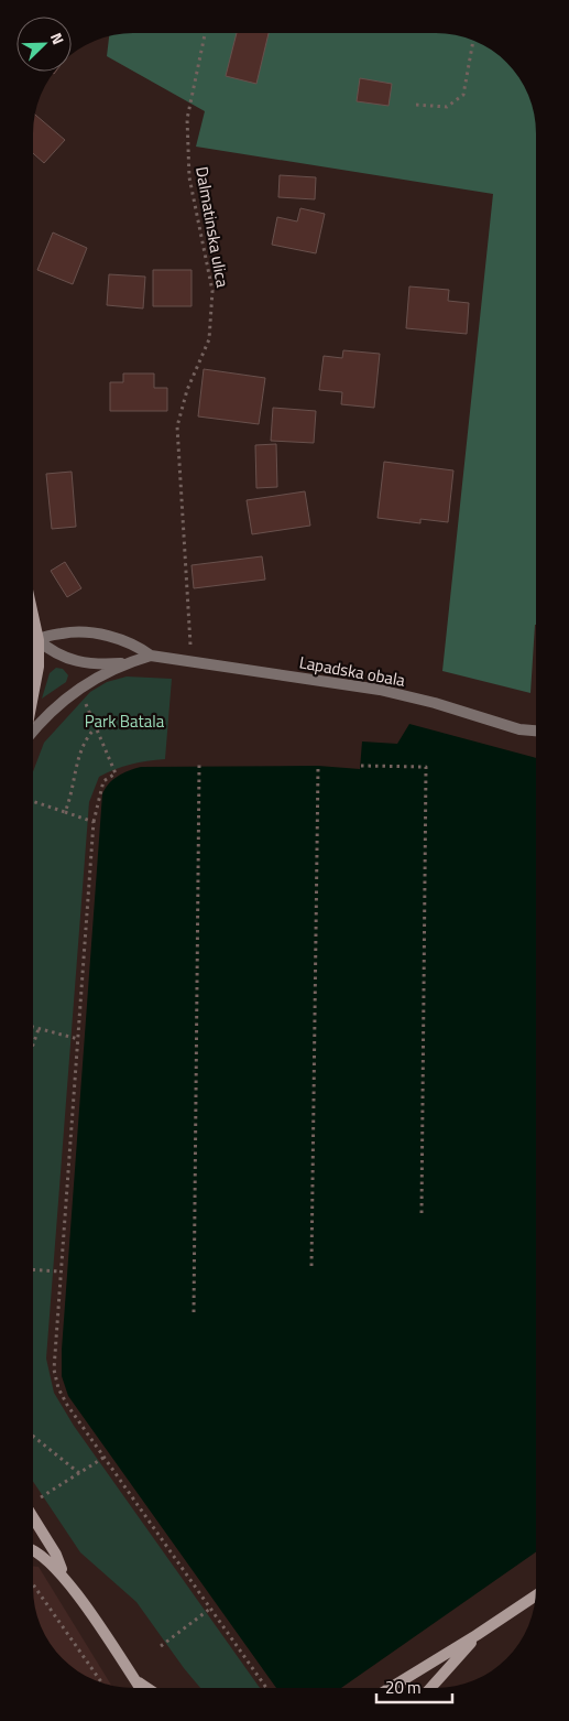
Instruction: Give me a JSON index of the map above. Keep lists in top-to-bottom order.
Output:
{
  "streets": {
    "street": ["Lapadska obala"],
    "path": ["Dalmatinska ulica"]
  },
  "crossings": [
    ["Dalmatinska ulica", "Lapadska obala"]
  ],
  "parks": ["Park Batala"],
  "scale_bar": "20 m",
  "north": "top right"
}
